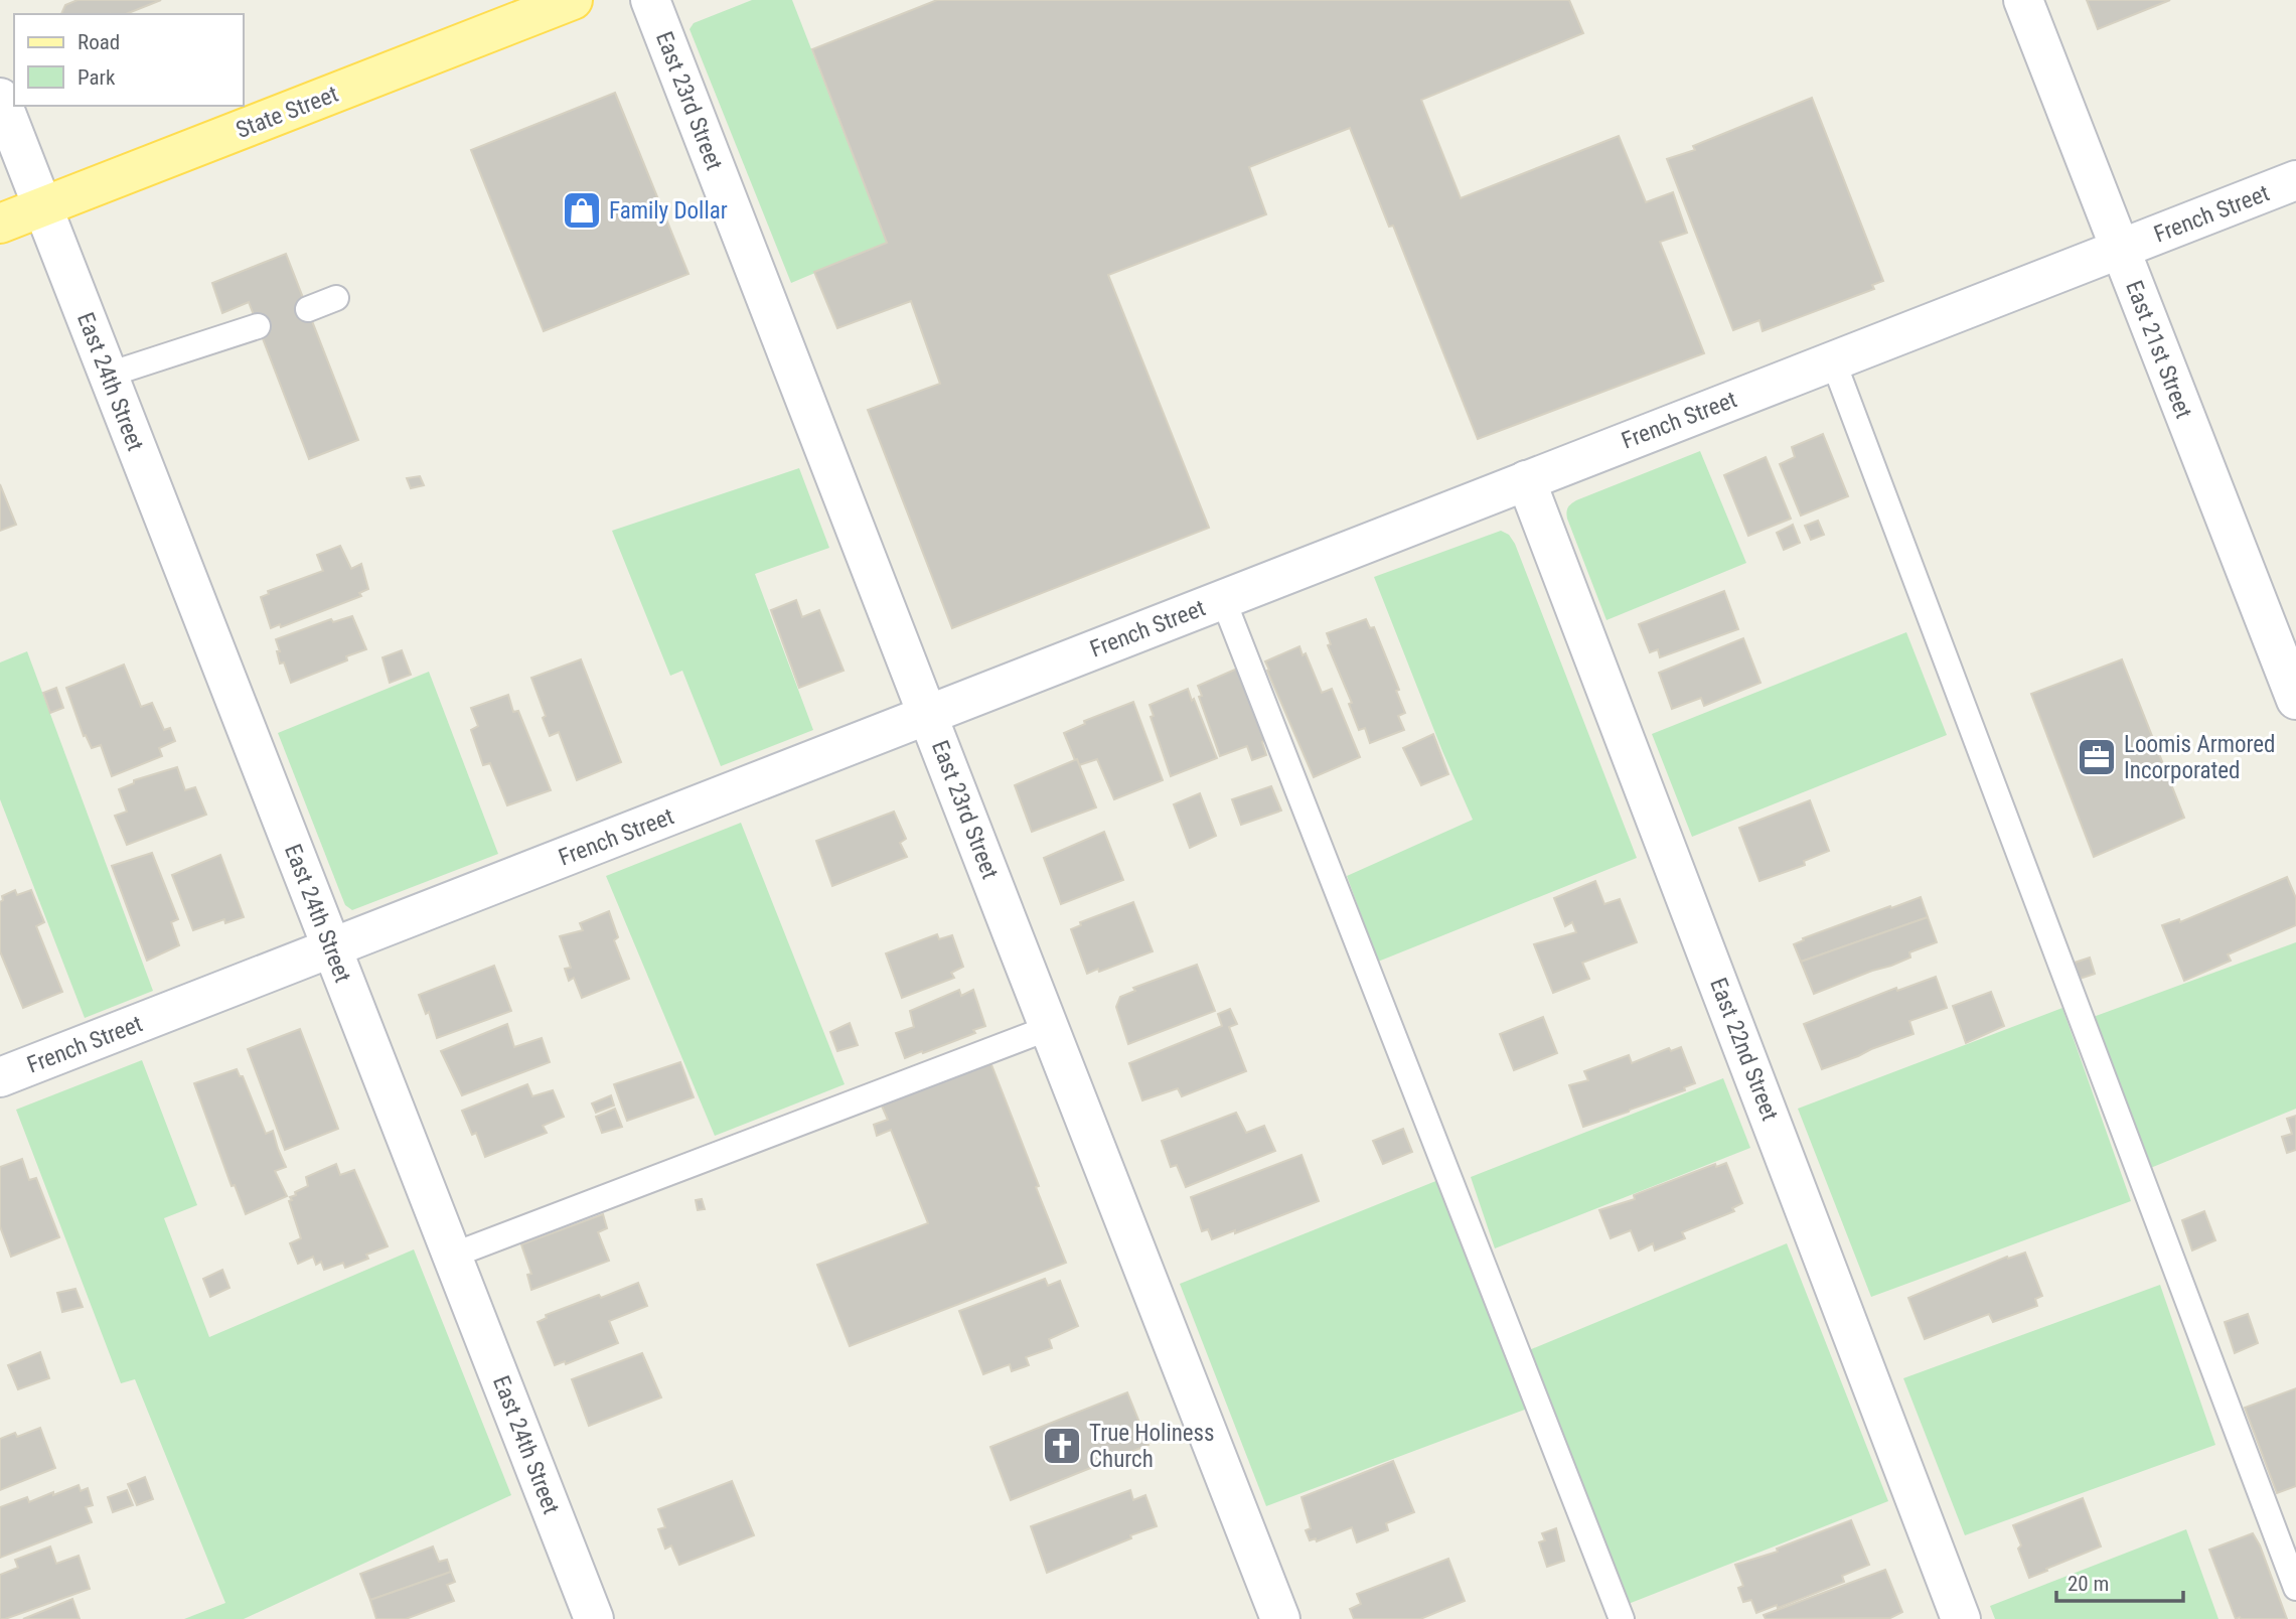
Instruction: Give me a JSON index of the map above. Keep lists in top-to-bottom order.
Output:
{
  "streets": {
    "main road": ["State Street"],
    "street": [
      "East 23rd Street",
      "French Street",
      "East 21st Street",
      "East 24th Street",
      "East 22nd Street"
    ]
  },
  "crossings": [
    ["East 23rd Street", "French Street"],
    ["State Street", "East 24th Street"],
    ["French Street", "East 21st Street"],
    ["French Street", "East 24th Street"],
    ["French Street", "East 22nd Street"]
  ],
  "places": {
    "shop": ["Family Dollar"],
    "office": ["Loomis Armored Incorporated"],
    "church": ["True Holiness Church"]
  },
  "legend": ["Road", "Park"],
  "scale_bar": "20 m"
}
